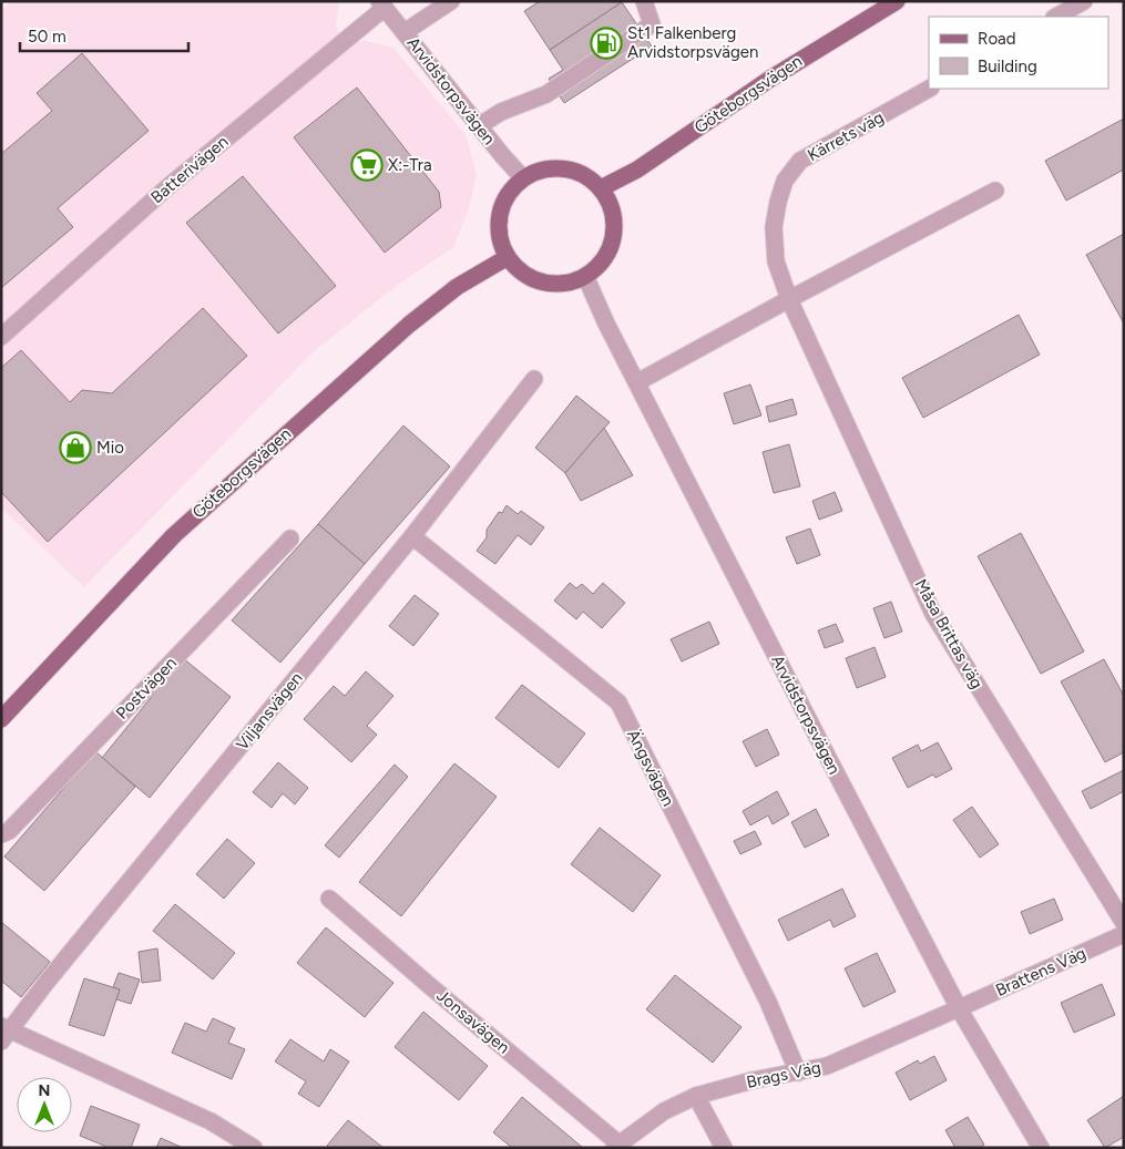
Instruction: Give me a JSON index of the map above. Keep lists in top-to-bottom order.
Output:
{
  "streets": {
    "main road": ["Göteborgsvägen"],
    "street": [
      "Arvidstorpsvägen",
      "Kärrets väg",
      "Batterivägen",
      "Måsa Brittas väg",
      "Postvägen",
      "Viljansvägen",
      "Ängsvägen",
      "Brattens Väg",
      "Jonsavägen",
      "Brags Väg"
    ]
  },
  "crossings": [
    ["Arvidstorpsvägen", "Göteborgsvägen"],
    ["Arvidstorpsvägen", "Batterivägen"],
    ["Arvidstorpsvägen", "Brattens Väg"],
    ["Arvidstorpsvägen", "Brags Väg"],
    ["Kärrets väg", "Måsa Brittas väg"],
    ["Viljansvägen", "Ängsvägen"],
    ["Ängsvägen", "Brags Väg"],
    ["Brattens Väg", "Brags Väg"],
    ["Jonsavägen", "Brags Väg"]
  ],
  "places": {
    "fuel station": ["St1 Falkenberg Arvidstorpsvägen"],
    "supermarket": ["X:-Tra"],
    "shop": ["Mio"]
  },
  "legend": ["Road", "Building"],
  "scale_bar": "50 m",
  "north": "top"
}
